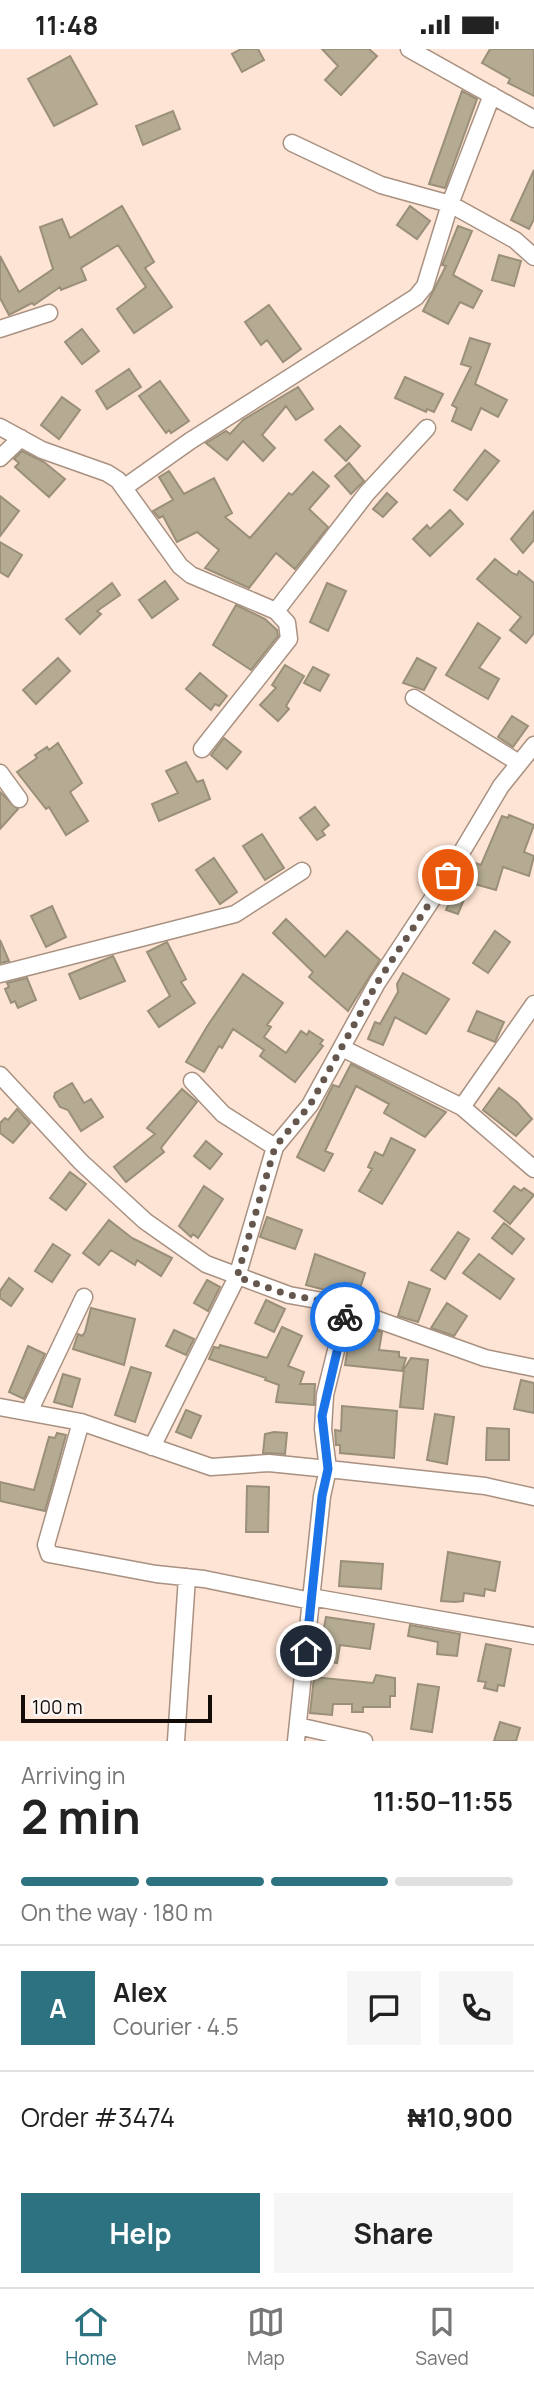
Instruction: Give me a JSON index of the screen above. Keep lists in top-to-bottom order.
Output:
{
  "scale_bar": "100 m",
  "page": {
    "status": "11:48",
    "scale": "100 m",
    "heading": ["2 min", "Arriving in", "11:50–11:55"],
    "panel": [
      "Alex",
      "Courier · 4.5",
      "Order #3474",
      "₦10,900"
    ],
    "bar": "On the way · 180 m",
    "round": "A",
    "buttons": ["Help", "Share"],
    "tabs": ["Home", "Map", "Saved"]
  }
}
